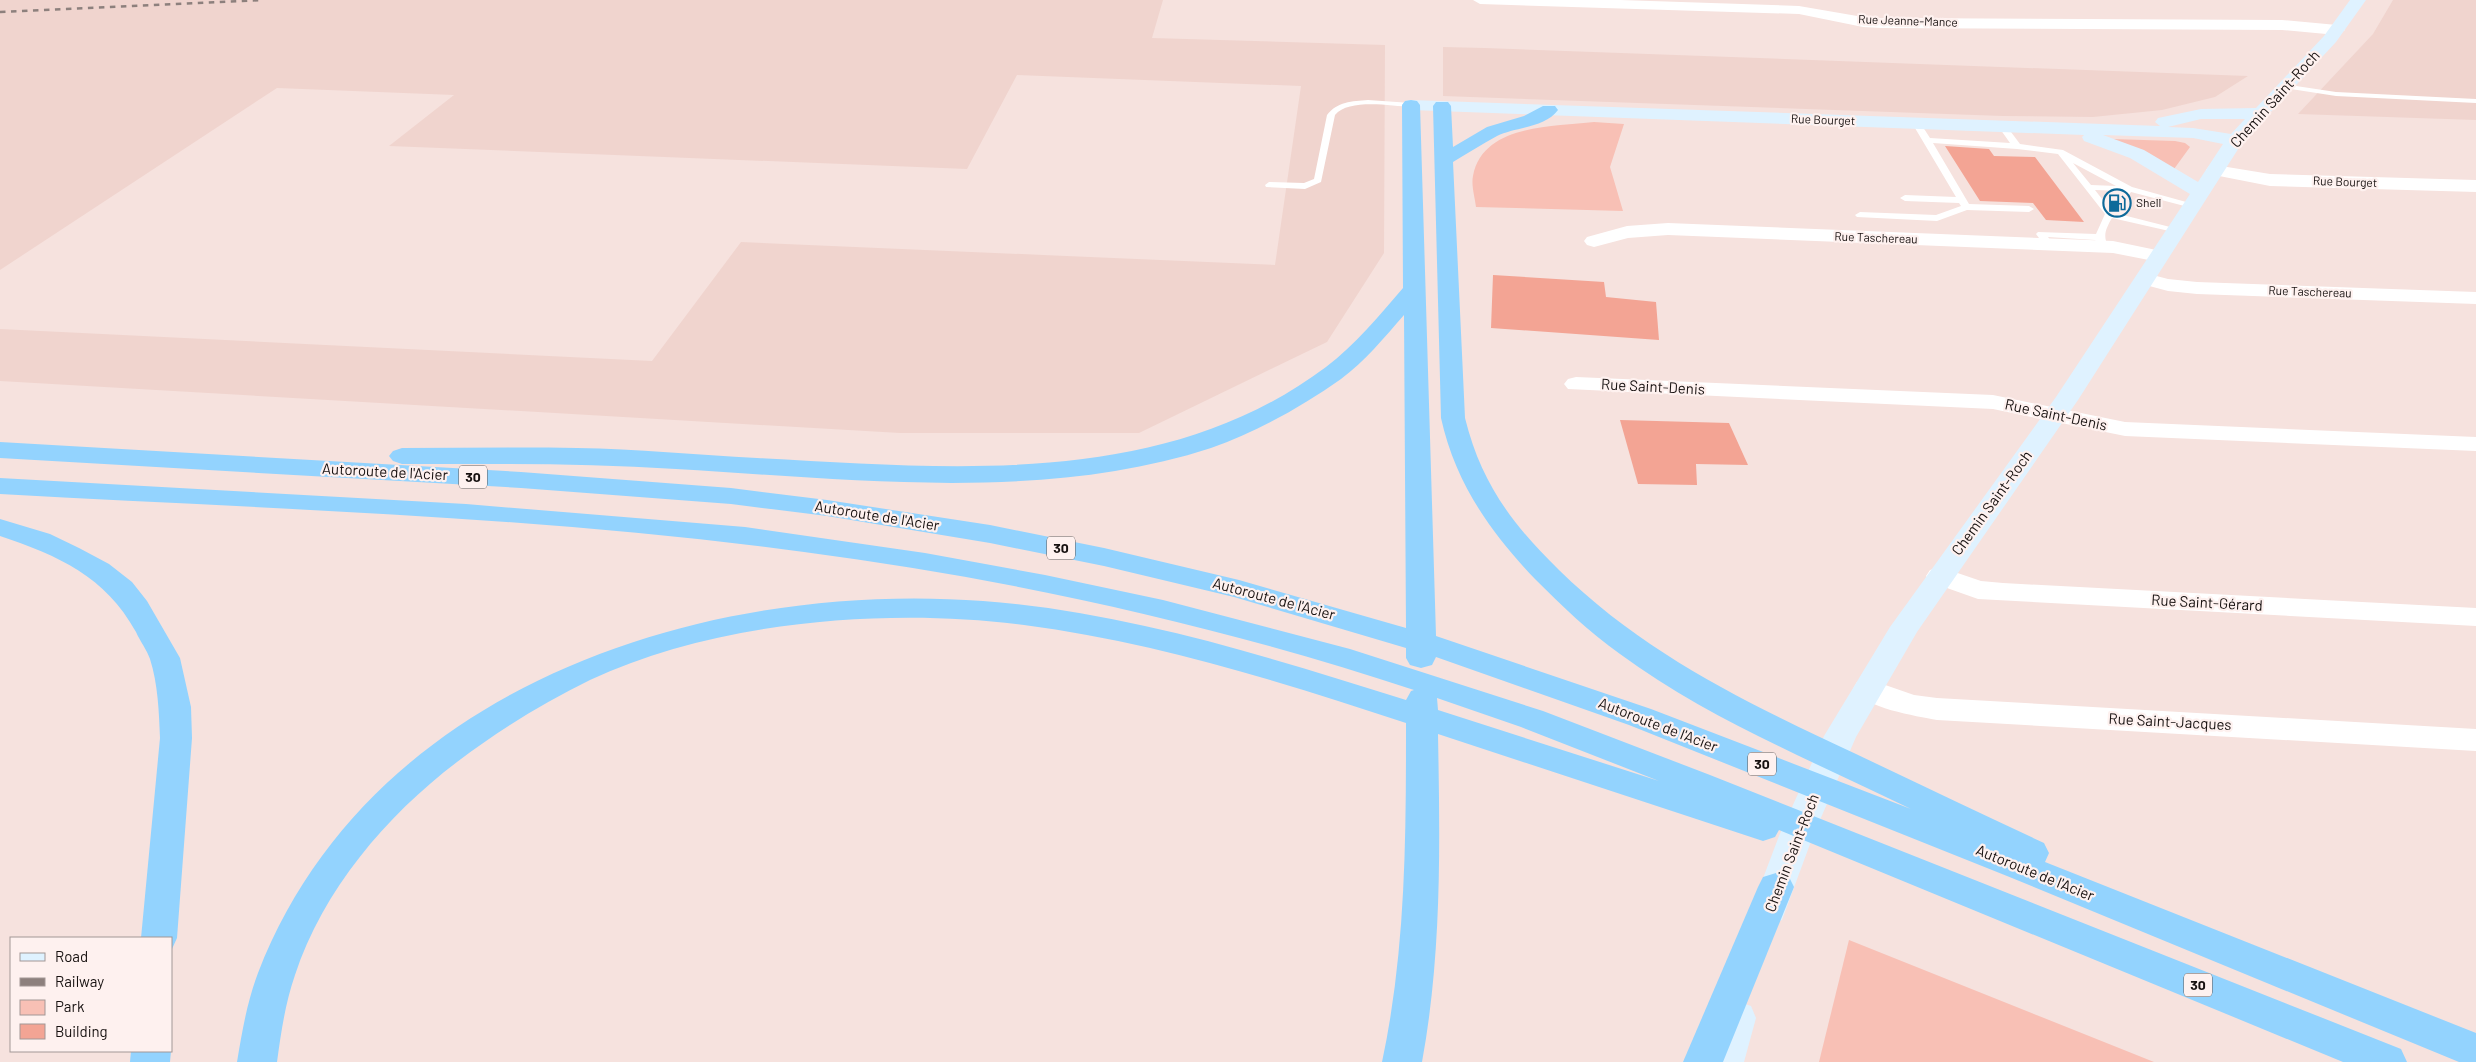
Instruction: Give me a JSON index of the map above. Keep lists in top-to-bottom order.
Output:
{
  "streets": {
    "highway": ["Autoroute de l'Acier", "30"],
    "main road": ["Chemin Saint-Roch", "Rue Bourget"],
    "street": [
      "Rue Jeanne-Mance",
      "Rue Taschereau",
      "Rue Saint-Denis",
      "Rue Saint-Gérard",
      "Rue Saint-Jacques"
    ]
  },
  "crossings": [
    ["Rue Jeanne-Mance", "Chemin Saint-Roch"],
    ["Chemin Saint-Roch", "Rue Bourget"],
    ["Chemin Saint-Roch", "Rue Taschereau"],
    ["Chemin Saint-Roch", "Rue Saint-Denis"],
    ["Chemin Saint-Roch", "Rue Saint-Gérard"],
    ["Chemin Saint-Roch", "Rue Saint-Jacques"]
  ],
  "places": {
    "fuel station": ["Shell"]
  },
  "legend": [
    "Road",
    "Railway",
    "Park",
    "Building"
  ]
}
